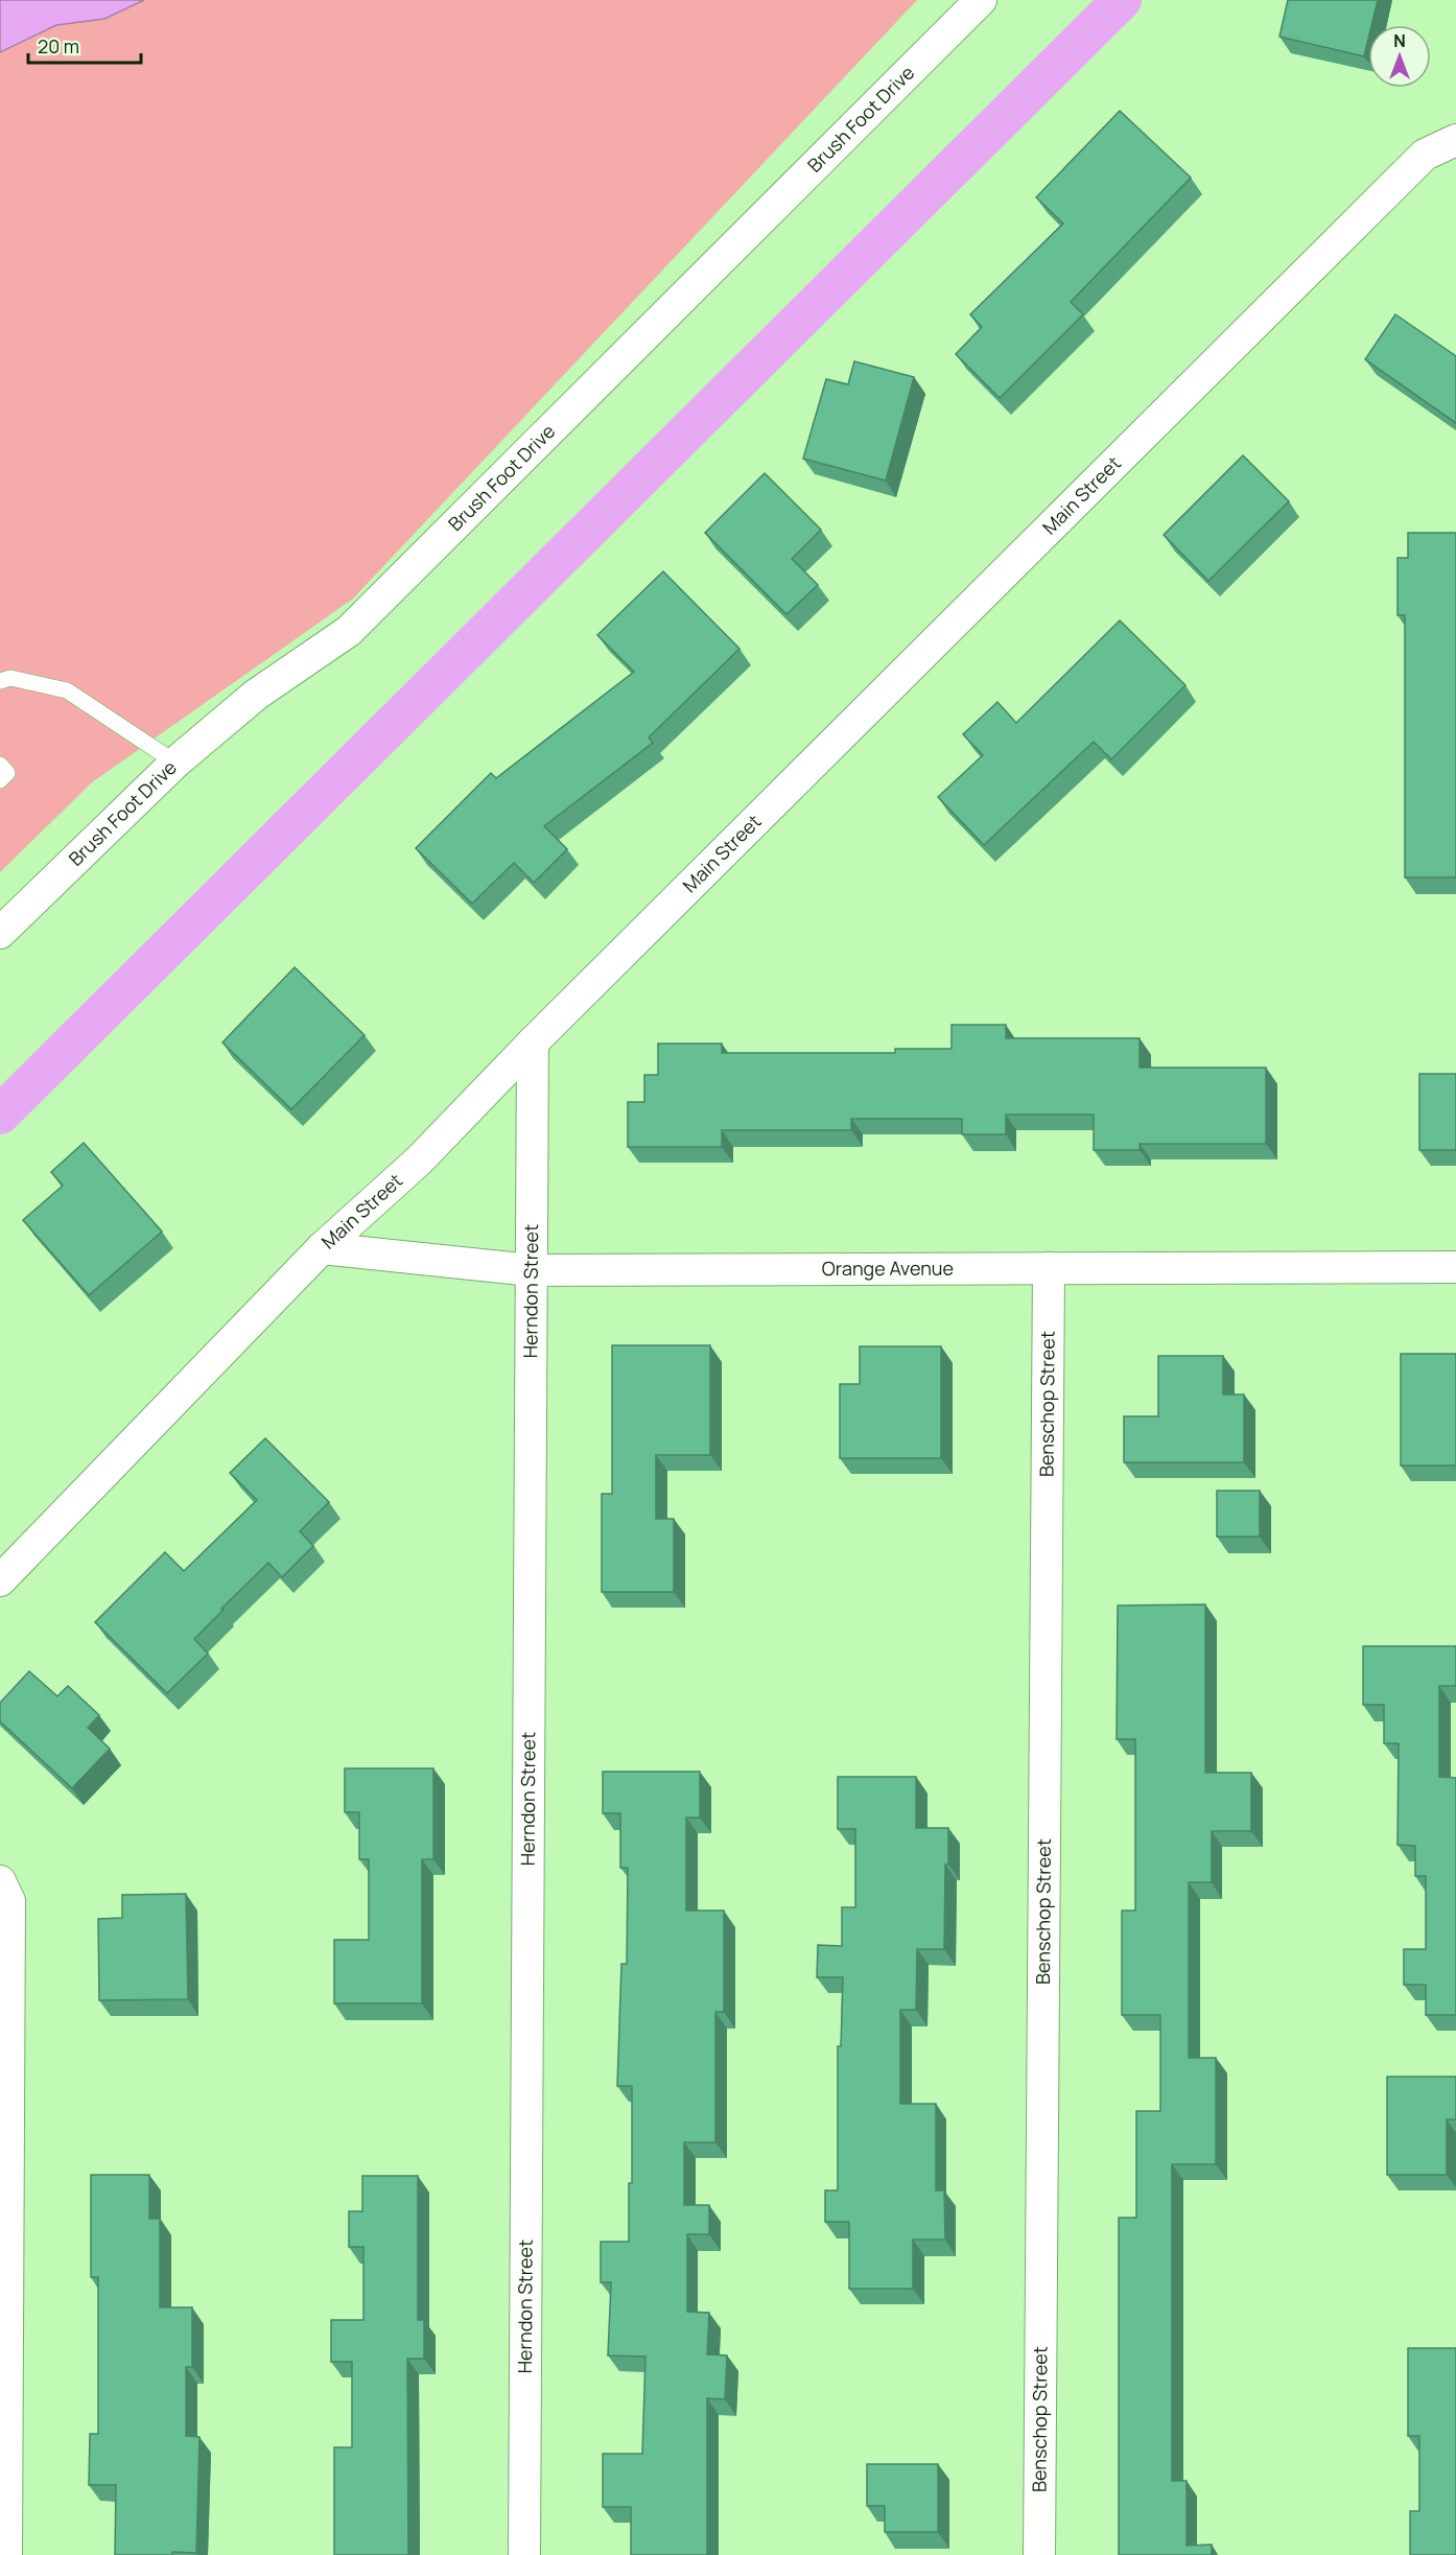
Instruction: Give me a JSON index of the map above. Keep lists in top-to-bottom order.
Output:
{
  "streets": {
    "street": [
      "Brush Foot Drive",
      "Main Street",
      "Orange Avenue",
      "Herndon Street",
      "Benschop Street"
    ]
  },
  "crossings": [
    ["Main Street", "Orange Avenue"],
    ["Main Street", "Herndon Street"],
    ["Orange Avenue", "Herndon Street"],
    ["Orange Avenue", "Benschop Street"]
  ],
  "scale_bar": "20 m",
  "north": "top"
}
